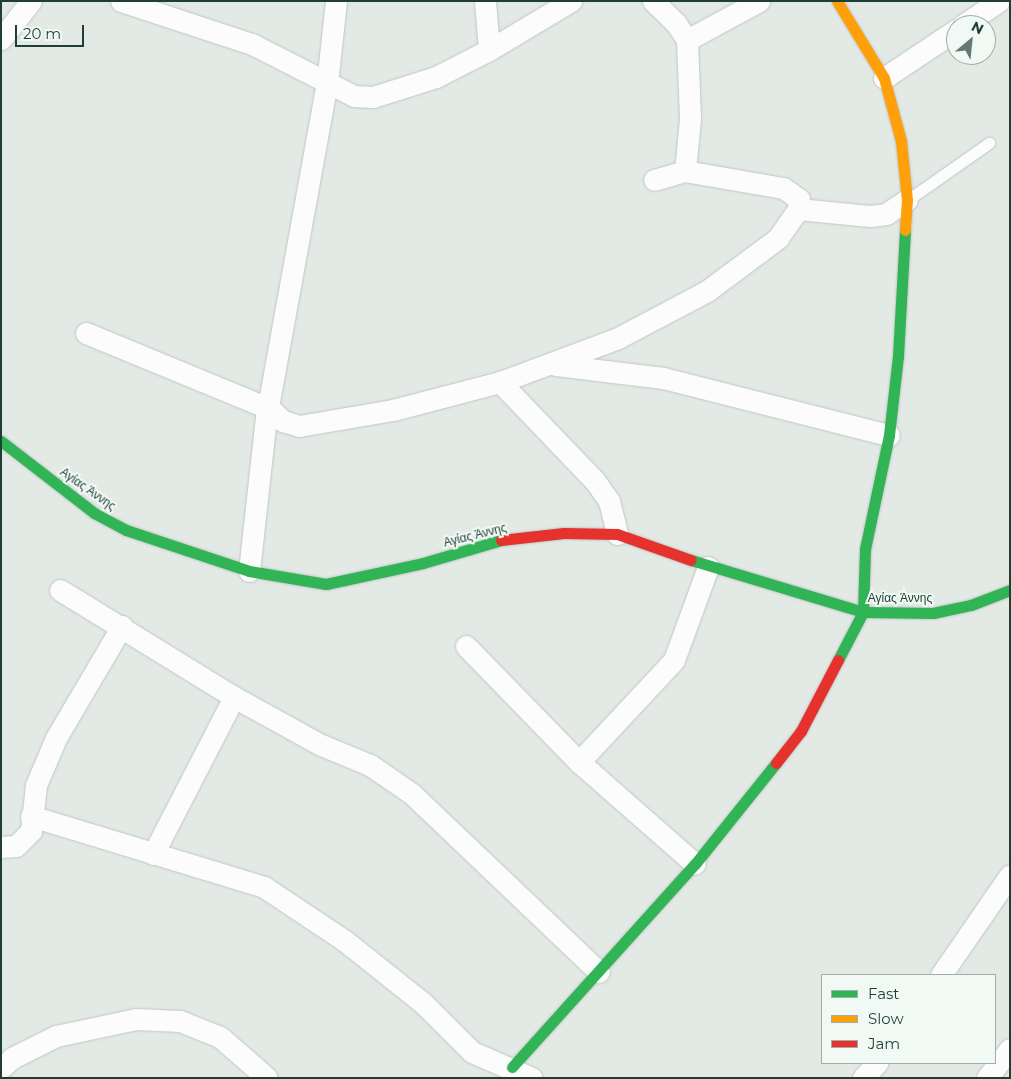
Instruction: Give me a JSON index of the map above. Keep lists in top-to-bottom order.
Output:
{
  "streets": {
    "street": ["Αγίας Άννης"]
  },
  "legend": ["Fast", "Slow", "Jam"],
  "scale_bar": "20 m",
  "north": "top right"
}
